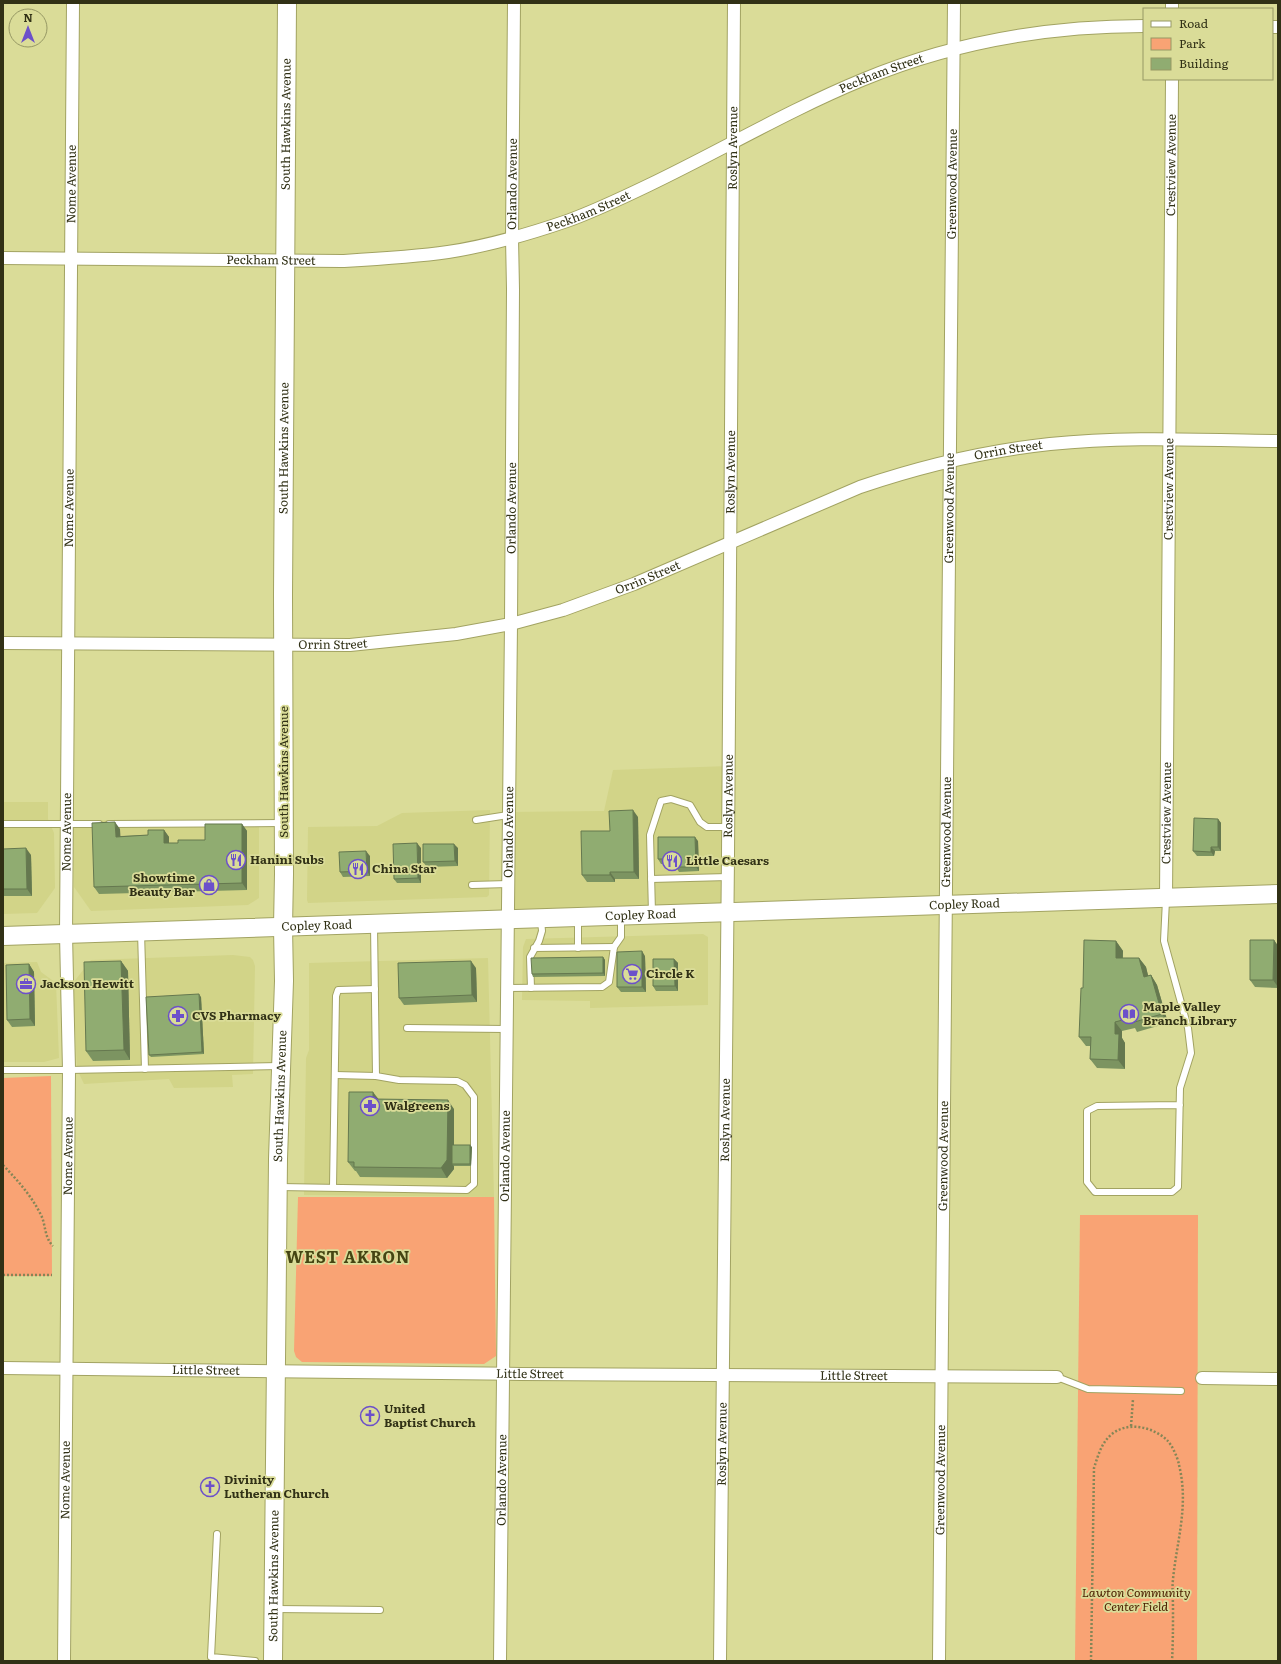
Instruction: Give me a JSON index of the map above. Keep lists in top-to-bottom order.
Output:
{
  "streets": {
    "main road": ["South Hawkins Avenue", "Copley Road"],
    "street": [
      "Peckham Street",
      "Roslyn Avenue",
      "Crestview Avenue",
      "Nome Avenue",
      "Orlando Avenue",
      "Greenwood Avenue",
      "Orrin Street",
      "Little Street"
    ]
  },
  "crossings": [
    ["Peckham Street", "South Hawkins Avenue"],
    ["Peckham Street", "Roslyn Avenue"],
    ["Peckham Street", "Nome Avenue"],
    ["Peckham Street", "Orlando Avenue"],
    ["Peckham Street", "Greenwood Avenue"],
    ["South Hawkins Avenue", "Orrin Street"],
    ["South Hawkins Avenue", "Copley Road"],
    ["South Hawkins Avenue", "Little Street"],
    ["Roslyn Avenue", "Orrin Street"],
    ["Roslyn Avenue", "Copley Road"],
    ["Roslyn Avenue", "Little Street"],
    ["Crestview Avenue", "Orrin Street"],
    ["Crestview Avenue", "Copley Road"],
    ["Nome Avenue", "Orrin Street"],
    ["Nome Avenue", "Copley Road"],
    ["Nome Avenue", "Little Street"],
    ["Orlando Avenue", "Orrin Street"],
    ["Orlando Avenue", "Copley Road"],
    ["Orlando Avenue", "Little Street"],
    ["Greenwood Avenue", "Orrin Street"],
    ["Greenwood Avenue", "Copley Road"],
    ["Greenwood Avenue", "Little Street"]
  ],
  "districts": ["WEST AKRON"],
  "parks": ["Lawton Community Center Field"],
  "places": {
    "restaurant": ["Hanini Subs", "Little Caesars", "China Star"],
    "shop": ["Showtime Beauty Bar"],
    "supermarket": ["Circle K"],
    "office": ["Jackson Hewitt"],
    "library": ["Maple Valley Branch Library"],
    "pharmacy": ["CVS Pharmacy", "Walgreens"],
    "church": ["United Baptist Church", "Divinity Lutheran Church"]
  },
  "legend": ["Road", "Park", "Building"],
  "north": "top"
}
